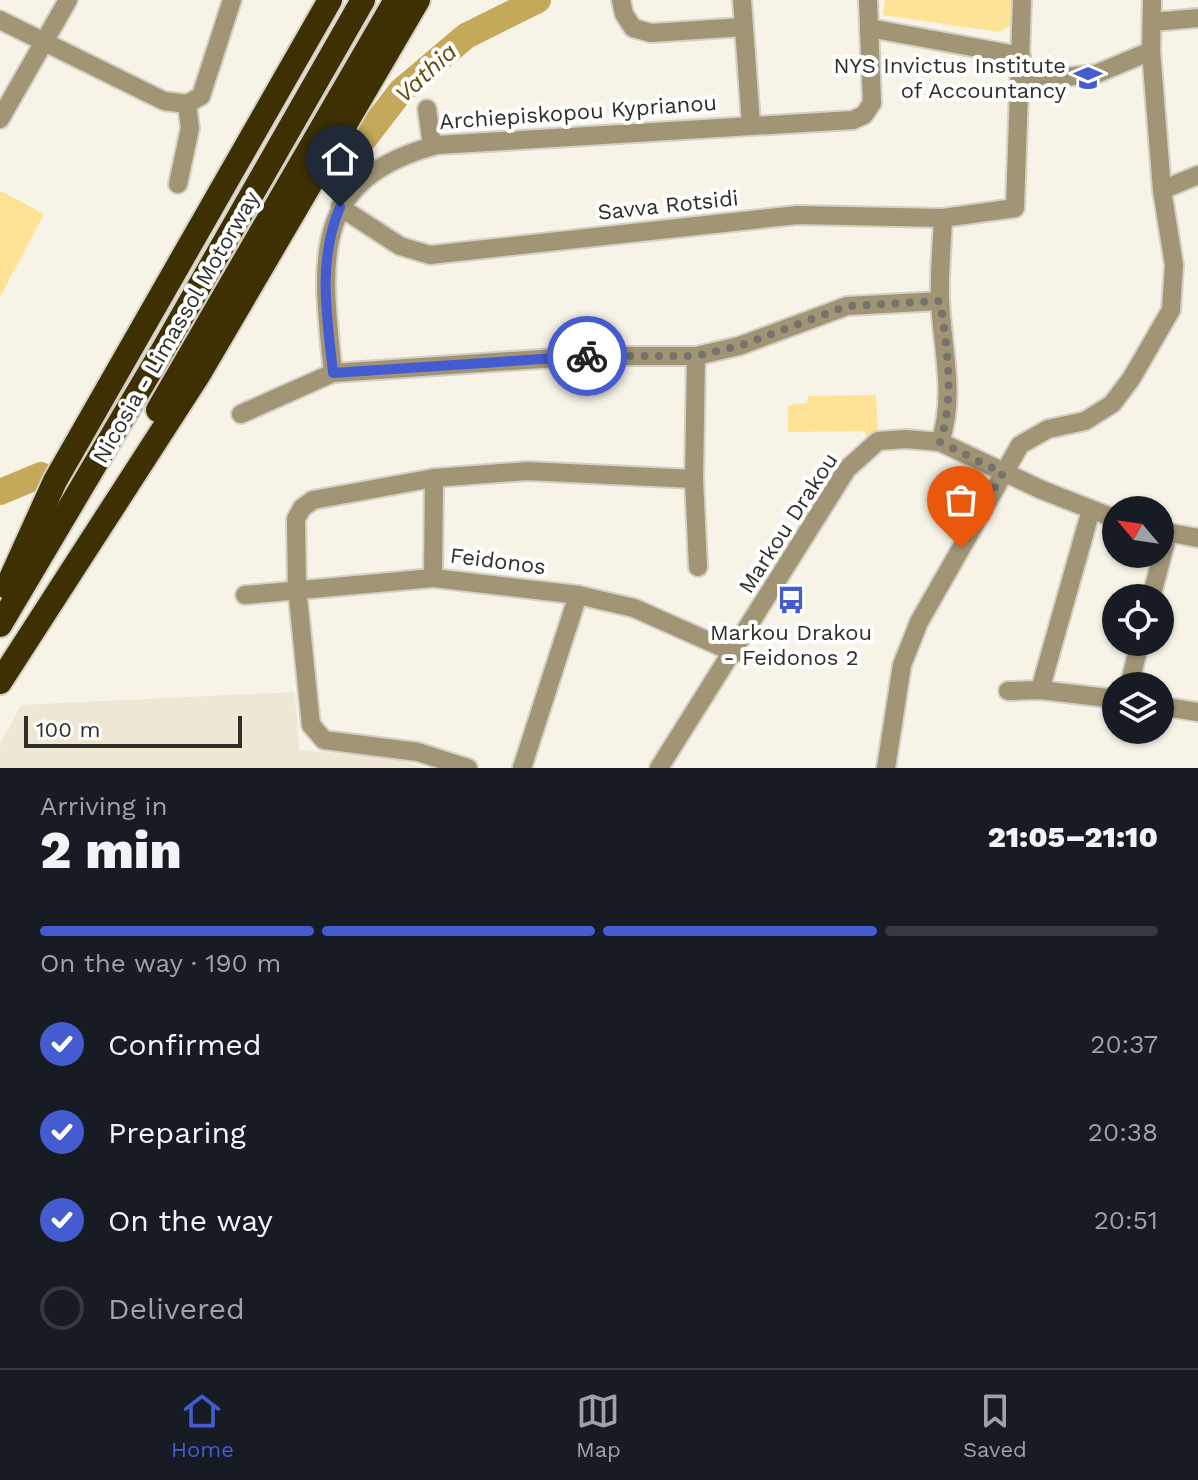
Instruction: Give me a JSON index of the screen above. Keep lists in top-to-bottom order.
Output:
{
  "streets": {
    "highway": ["Nicosia - Limassol Motorway"],
    "street": [
      "Archiepiskopou Kyprianou",
      "Savva Rotsidi",
      "Markou Drakou",
      "Feidonos"
    ]
  },
  "crossings": [
    ["Archiepiskopou Kyprianou", "Savva Rotsidi"],
    ["Markou Drakou", "Feidonos"]
  ],
  "water": ["Vathia"],
  "places": {
    "school or university": ["NYS Invictus Institute of Accountancy"],
    "bus stop": ["Markou Drakou - Feidonos 2"]
  },
  "scale_bar": "100 m",
  "north": "top left",
  "page": {
    "scale": "100 m",
    "heading": ["2 min", "Arriving in", "21:05–21:10"],
    "bar": "On the way · 190 m",
    "list": [
      ["Confirmed", "20:37"],
      ["Preparing", "20:38"],
      ["On the way", "20:51"],
      "Delivered"
    ],
    "tabs": ["Home", "Map", "Saved"]
  }
}
